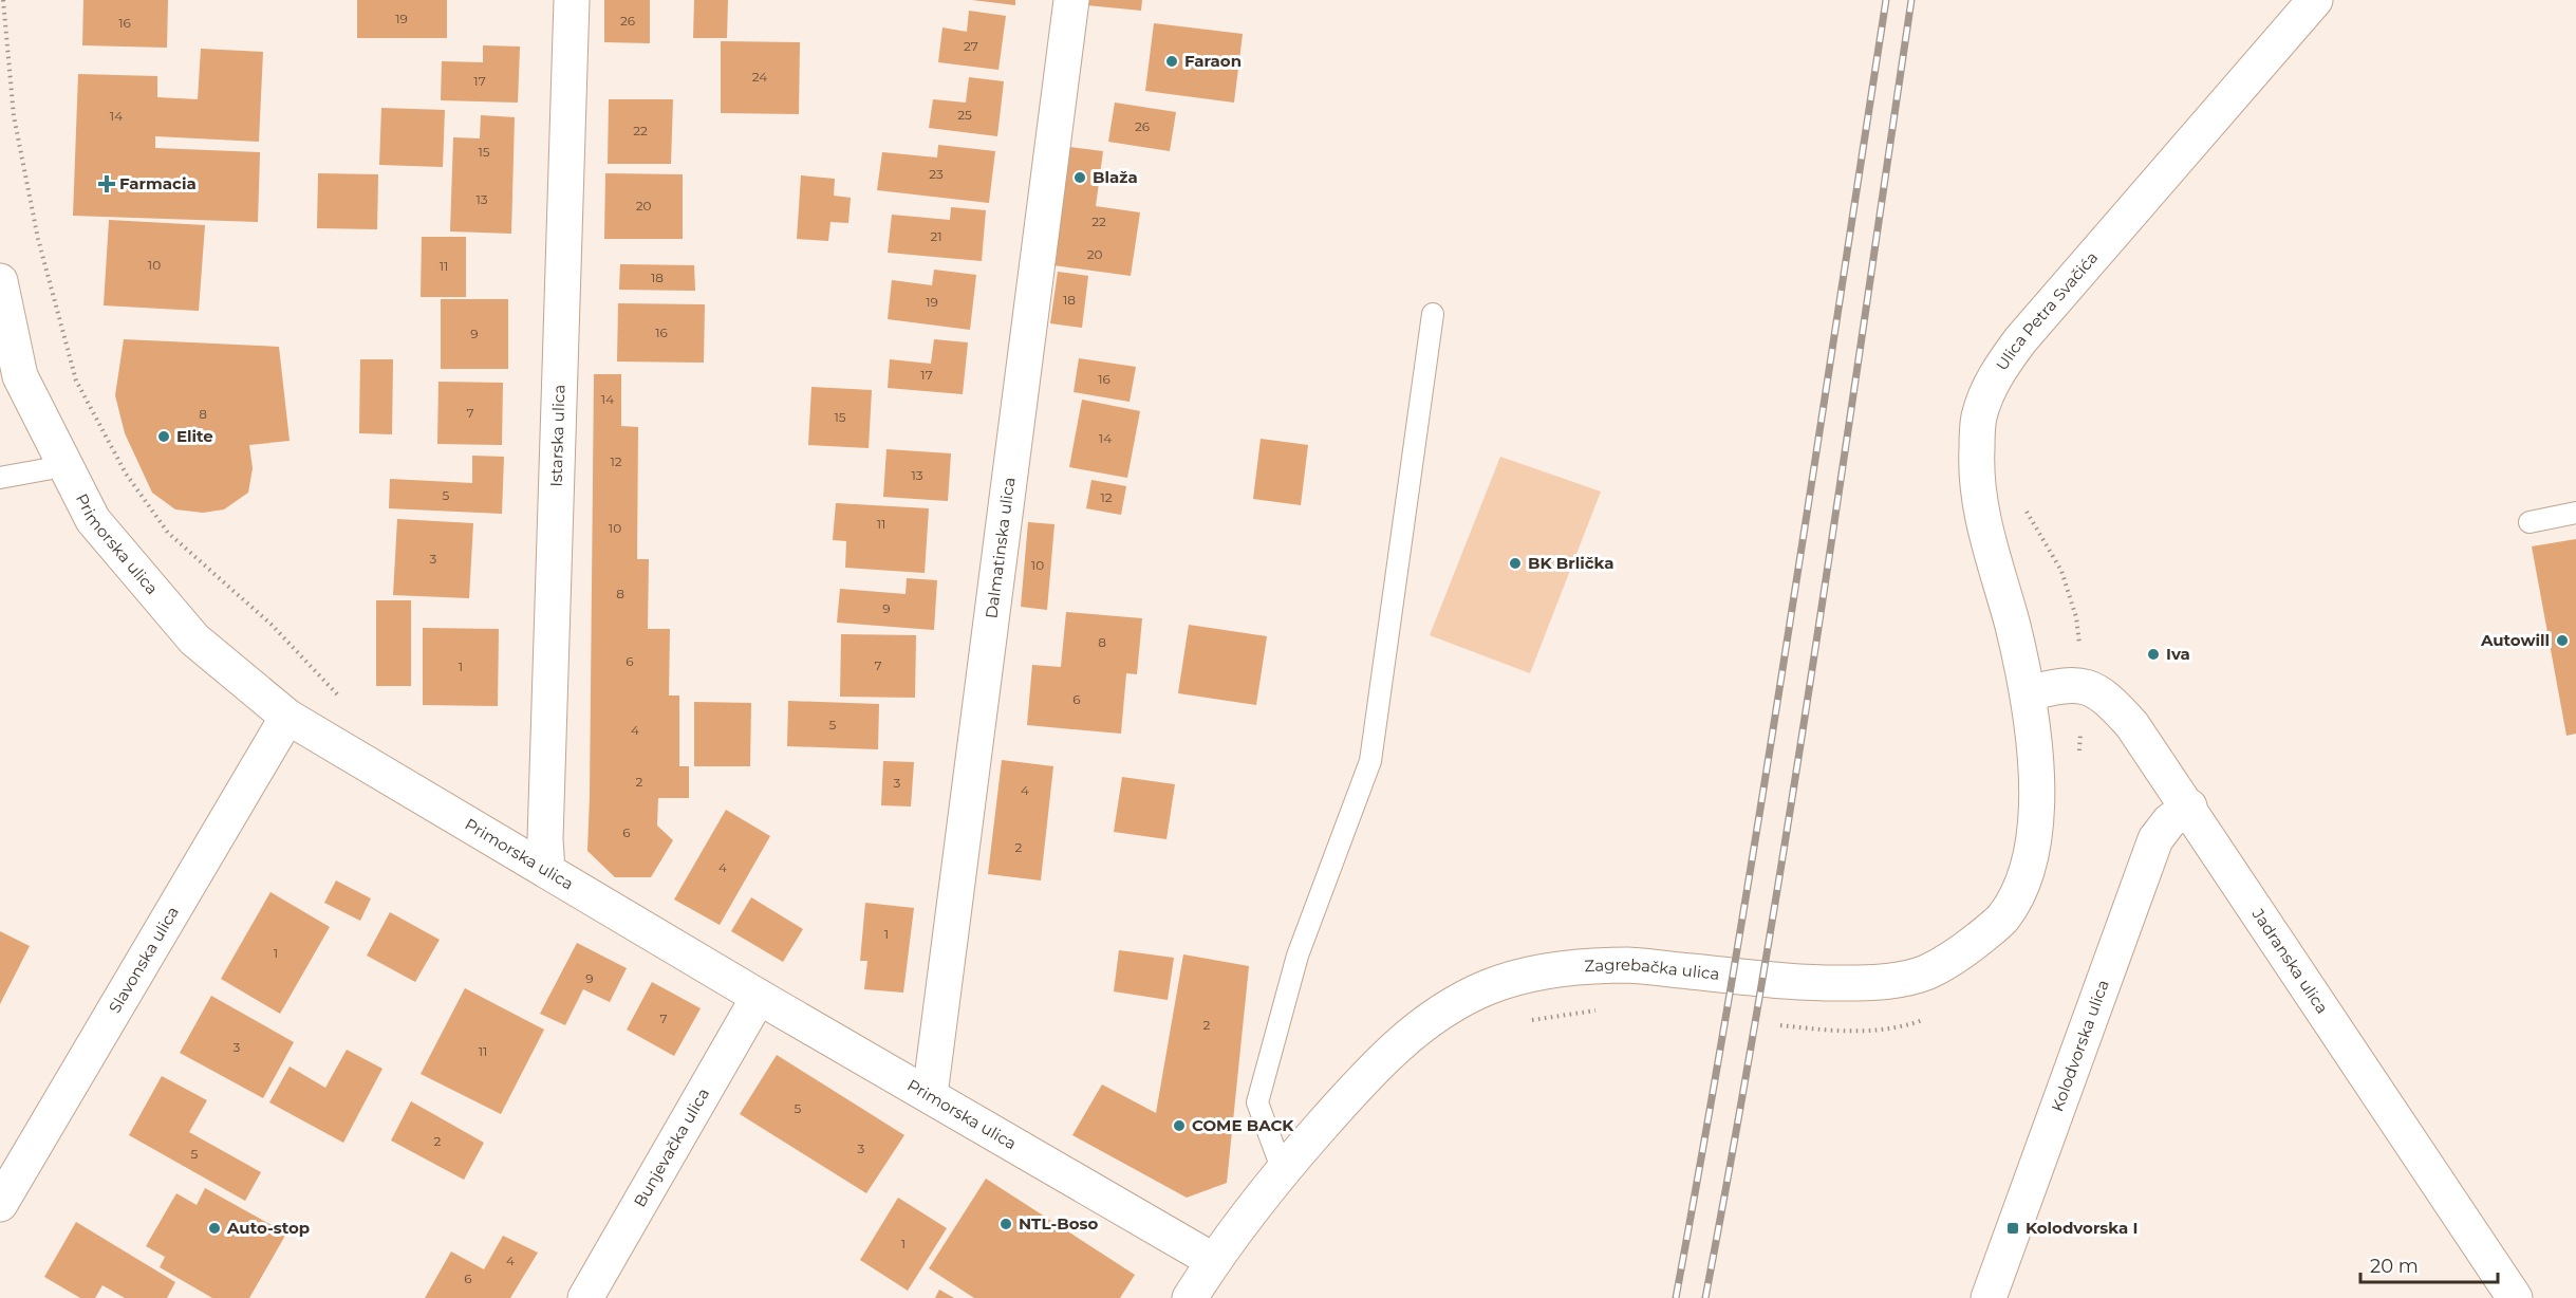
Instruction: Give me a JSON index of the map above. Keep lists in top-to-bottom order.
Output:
{
  "streets": {
    "street": [
      "Ulica Petra Svačića",
      "Istarska ulica",
      "Primorska ulica",
      "Dalmatinska ulica",
      "Slavonska ulica",
      "Jadranska ulica",
      "Zagrebačka ulica",
      "Kolodvorska ulica",
      "Bunjevačka ulica"
    ]
  },
  "crossings": [
    ["Ulica Petra Svačića", "Zagrebačka ulica"],
    ["Istarska ulica", "Primorska ulica"],
    ["Primorska ulica", "Dalmatinska ulica"],
    ["Primorska ulica", "Slavonska ulica"],
    ["Primorska ulica", "Zagrebačka ulica"],
    ["Primorska ulica", "Bunjevačka ulica"],
    ["Jadranska ulica", "Kolodvorska ulica"]
  ],
  "places": {
    "other": [
      "Faraon",
      "Blaža",
      "Elite",
      "BK Brlička",
      "Autowill",
      "Iva",
      "COME BACK",
      "NTL-Boso",
      "Auto-stop"
    ],
    "health": ["Farmacia"],
    "transit": ["Kolodvorska I"]
  },
  "house_numbers": [
    "19",
    "26",
    "16",
    "27",
    "24",
    "17",
    "25",
    "14",
    "26",
    "22",
    "15",
    "23",
    "13",
    "20",
    "22",
    "21",
    "20",
    "10",
    "11",
    "18",
    "18",
    "19",
    "16",
    "9",
    "17",
    "16",
    "14",
    "7",
    "8",
    "15",
    "14",
    "12",
    "13",
    "5",
    "12",
    "11",
    "10",
    "3",
    "10",
    "8",
    "9",
    "8",
    "6",
    "7",
    "1",
    "6",
    "5",
    "4",
    "2",
    "3",
    "4",
    "6",
    "2",
    "4",
    "1",
    "1",
    "9",
    "7",
    "2",
    "3",
    "11",
    "5",
    "2",
    "3",
    "5",
    "1",
    "4",
    "6"
  ],
  "scale_bar": "20 m"
}
